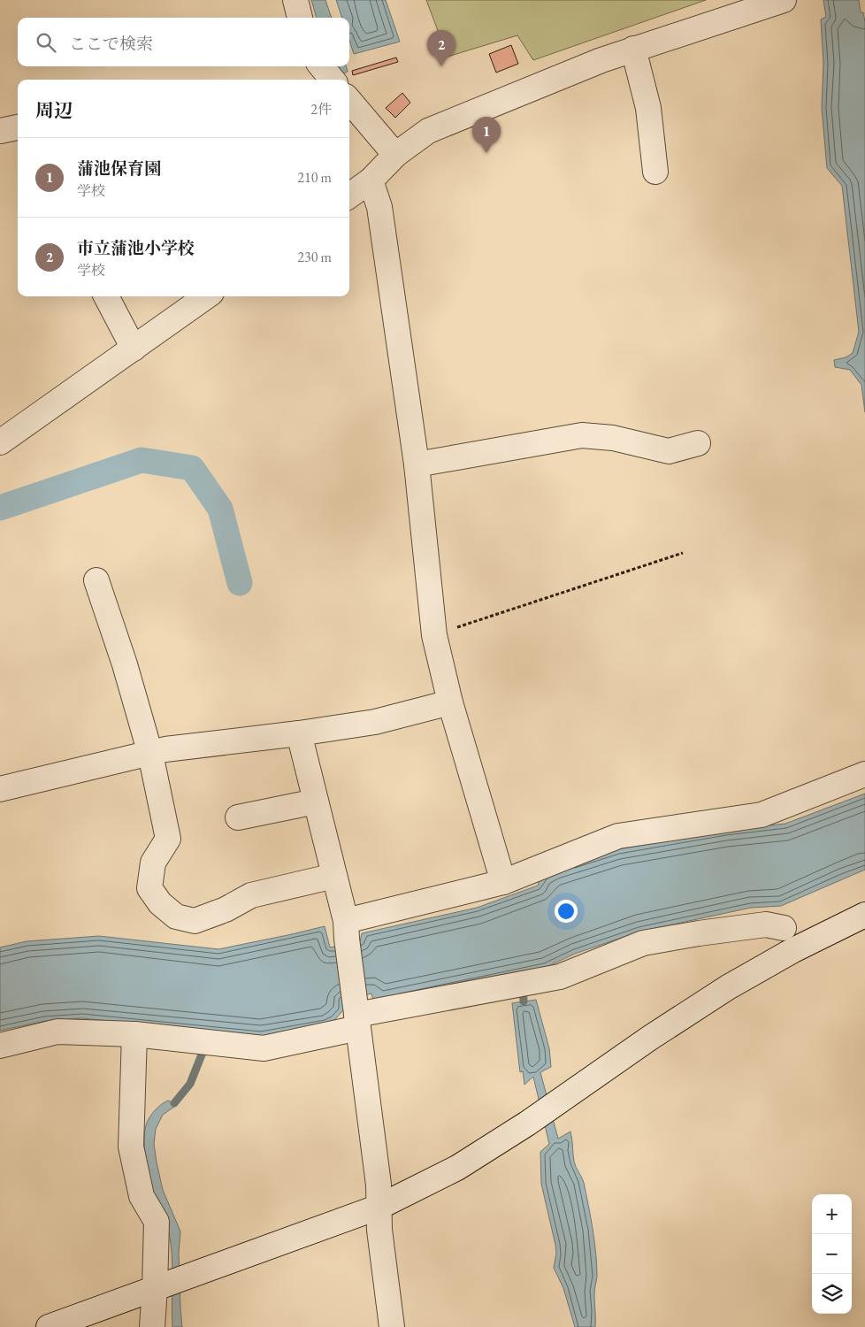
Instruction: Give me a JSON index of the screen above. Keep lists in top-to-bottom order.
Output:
{
  "page": {
    "search": "ここで検索",
    "pins": ["2", "1"],
    "heading": ["周辺", "2件"],
    "list": [
      {
        "mark": "1",
        "name": "蒲池保育園",
        "note": "学校",
        "value": "210 m"
      },
      {
        "mark": "2",
        "name": "市立蒲池小学校",
        "note": "学校",
        "value": "230 m"
      }
    ],
    "map_buttons": ["+", "−"]
  }
}
